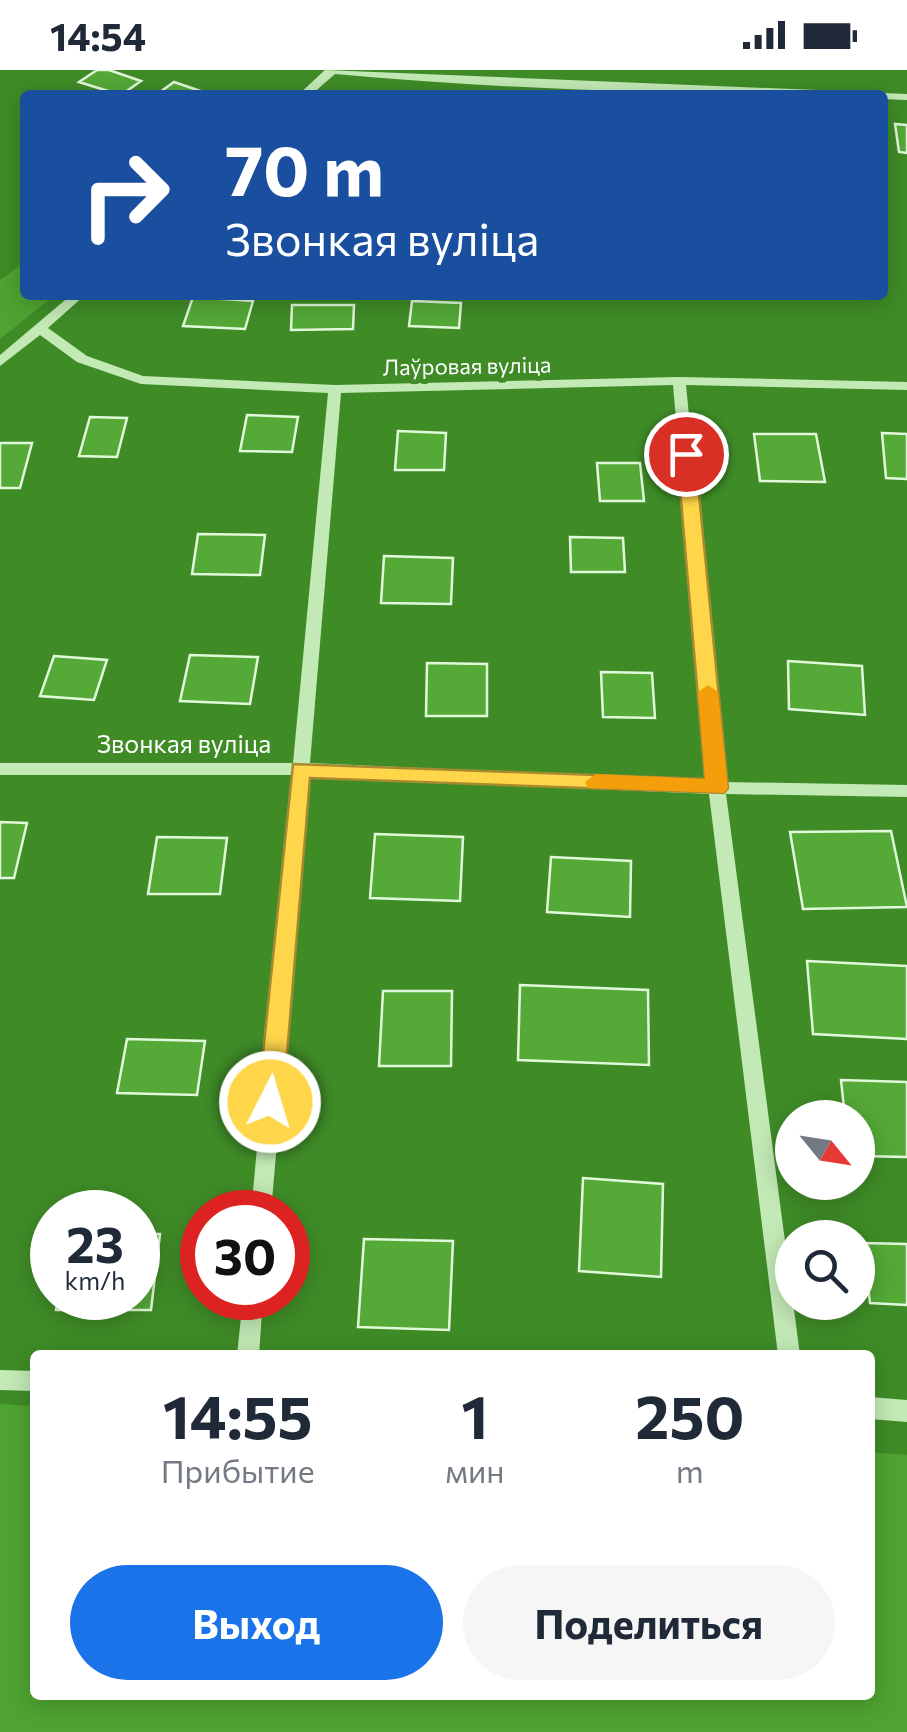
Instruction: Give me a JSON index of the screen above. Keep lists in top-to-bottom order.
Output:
{
  "streets": {
    "street": ["Лаўровая вуліца", "Звонкая вуліца"]
  },
  "north": "bottom right",
  "page": {
    "status": "14:54",
    "turn": ["70 m", "Звонкая вуліца"],
    "speed": "23 km/h",
    "limit": "30",
    "eta": [
      "14:55",
      "Прибытие",
      "1",
      "мин",
      "250",
      "m"
    ],
    "buttons": ["Выход", "Поделиться"]
  }
}
